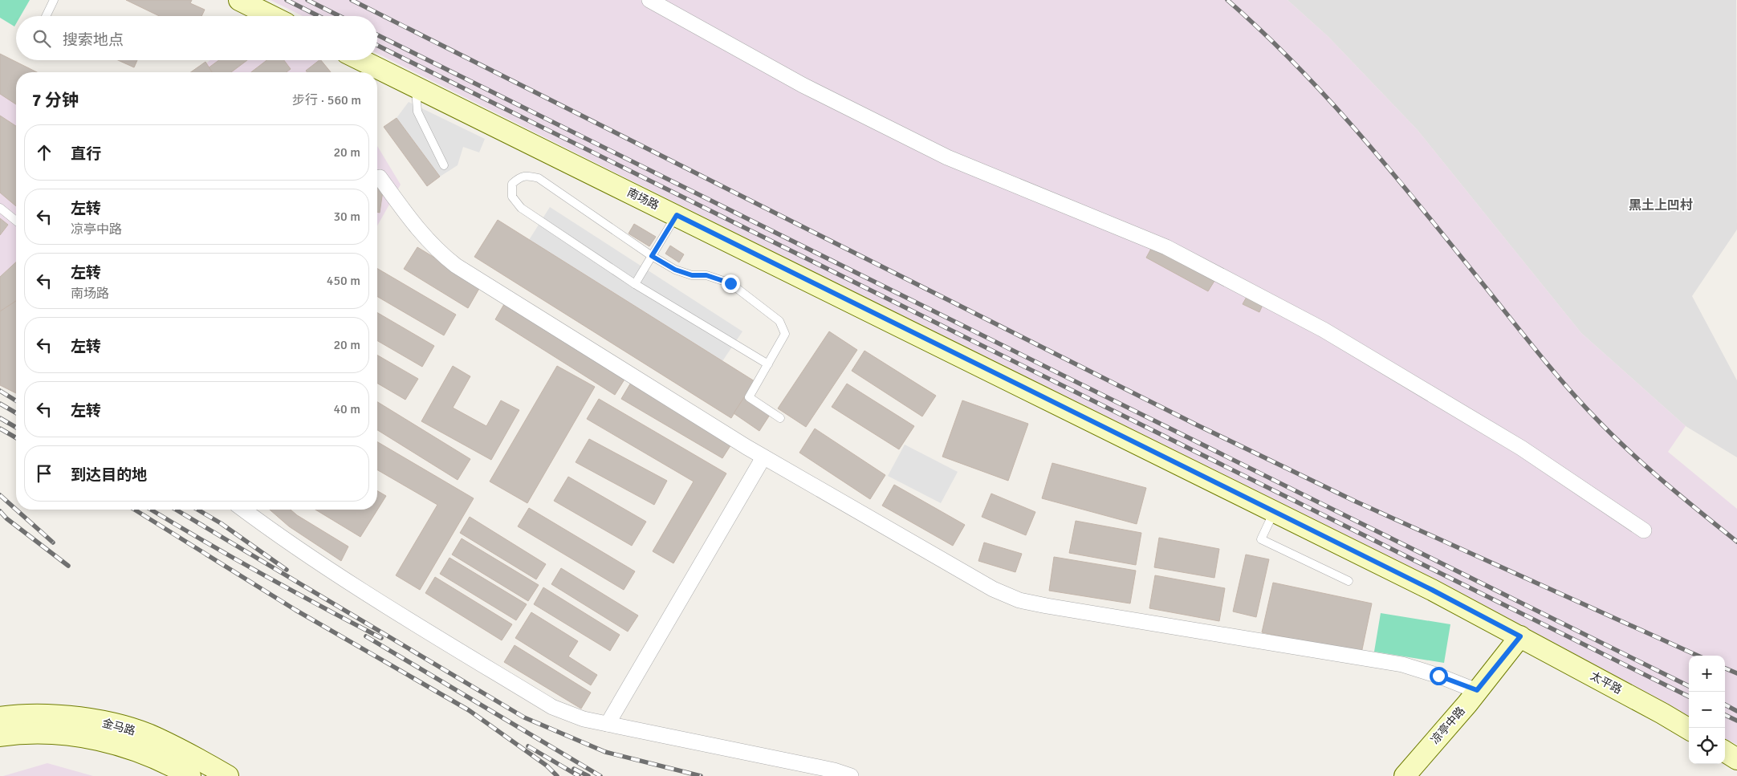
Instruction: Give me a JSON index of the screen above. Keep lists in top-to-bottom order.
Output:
{
  "streets": {
    "street": [
      "南场路",
      "太平路",
      "凉亭中路",
      "金马路"
    ]
  },
  "crossings": [
    ["南场路", "太平路"],
    ["南场路", "凉亭中路"],
    ["太平路", "凉亭中路"]
  ],
  "districts": ["黑土上凹村"],
  "page": {
    "search": "搜索地点",
    "heading": ["7 分钟", "步行 · 560 m"],
    "list": [
      ["直行", "20 m"],
      ["左转", "凉亭中路", "30 m"],
      ["左转", "南场路", "450 m"],
      ["左转", "20 m"],
      ["左转", "40 m"],
      "到达目的地"
    ],
    "map_buttons": ["+", "−"]
  }
}
